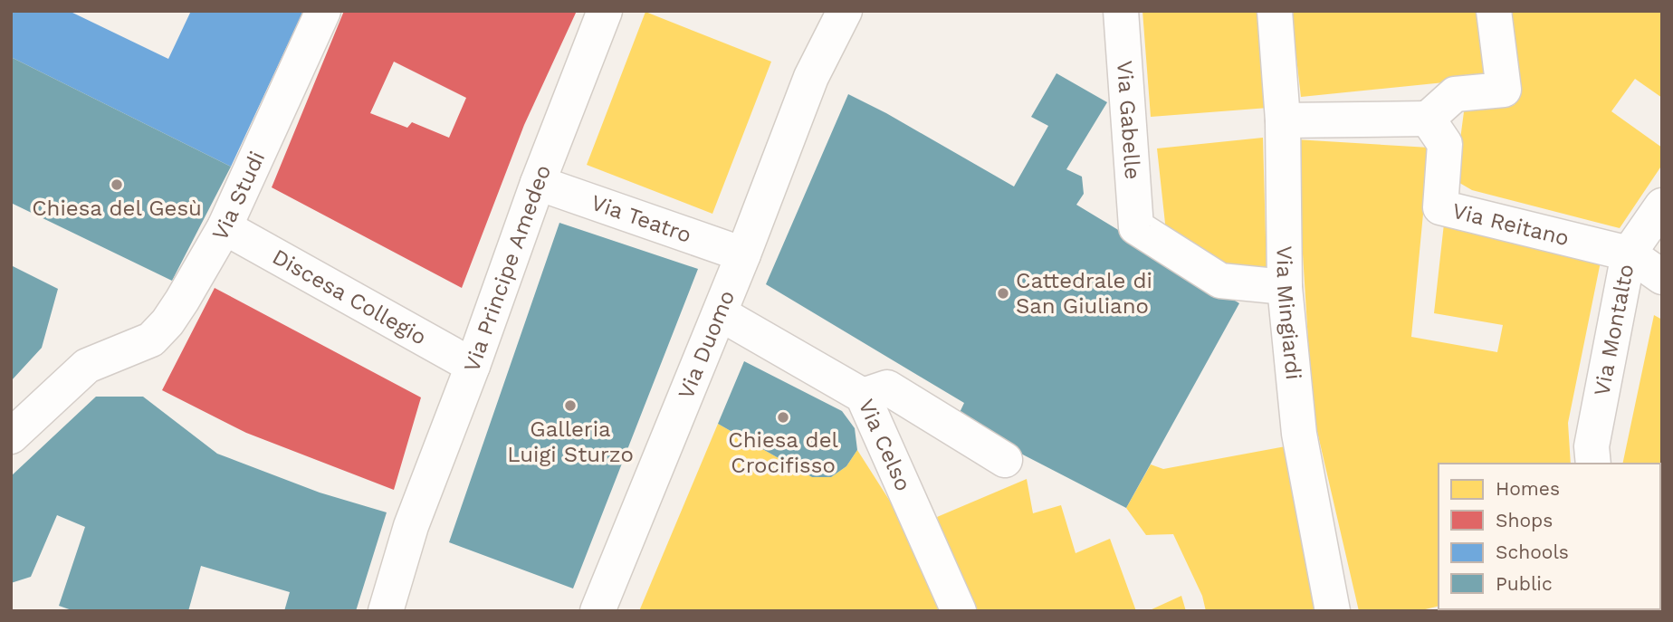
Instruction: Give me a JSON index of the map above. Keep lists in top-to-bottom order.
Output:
{
  "streets": {
    "street": [
      "Via Gabelle",
      "Via Studi",
      "Via Teatro",
      "Via Reitano",
      "Via Principe Amedeo",
      "Discesa Collegio",
      "Via Mingiardi",
      "Via Montalto",
      "Via Duomo",
      "Via Celso"
    ]
  },
  "crossings": [
    ["Via Gabelle", "Via Mingiardi"],
    ["Via Studi", "Discesa Collegio"],
    ["Via Teatro", "Via Principe Amedeo"],
    ["Via Teatro", "Via Duomo"],
    ["Via Reitano", "Via Montalto"],
    ["Via Principe Amedeo", "Discesa Collegio"],
    ["Via Duomo", "Via Celso"]
  ],
  "places": [
    "Chiesa del Gesù",
    "Cattedrale di San Giuliano",
    "Galleria Luigi Sturzo",
    "Chiesa del Crocifisso"
  ],
  "legend": [
    "Homes",
    "Shops",
    "Schools",
    "Public"
  ]
}
